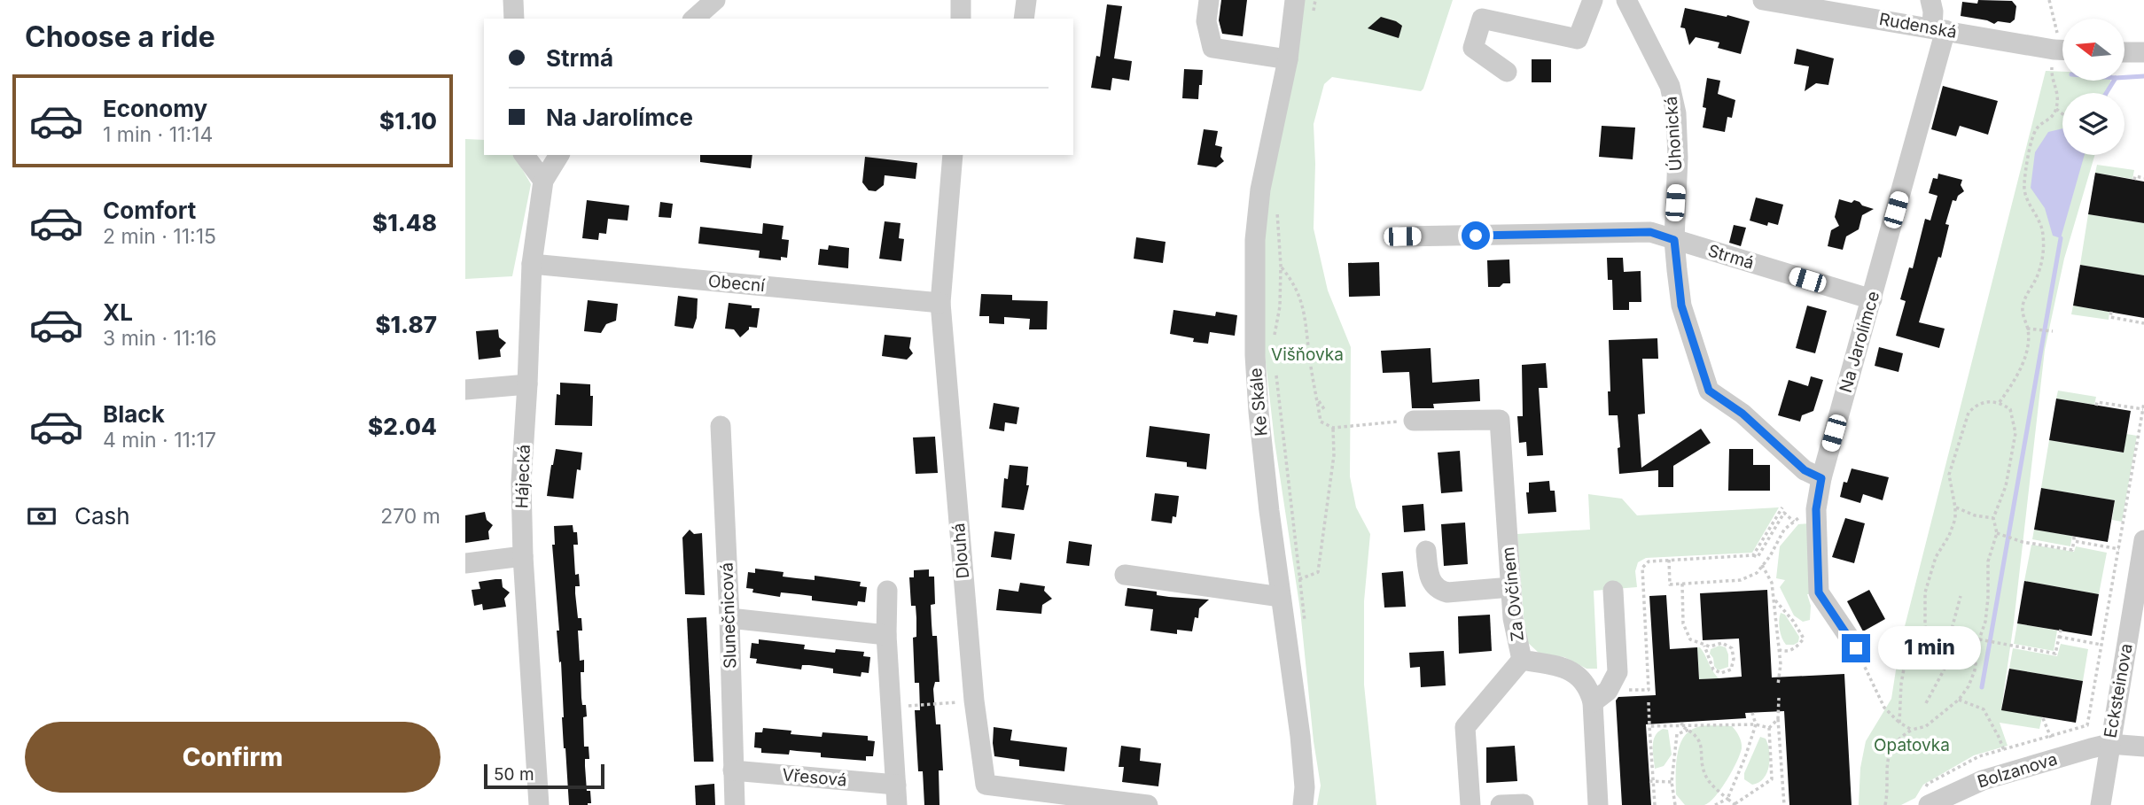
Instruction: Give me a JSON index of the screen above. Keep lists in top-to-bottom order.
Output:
{
  "streets": {
    "street": [
      "Rudenská",
      "Úhonická",
      "Strmá",
      "Obecní",
      "Na Jarolímce",
      "Ke Skále",
      "Hájecká",
      "Dlouhá",
      "Za Ovčínem",
      "Slunečnicová",
      "Ecksteinova",
      "Bolzanova",
      "Vřesová"
    ]
  },
  "crossings": [
    ["Rudenská", "Na Jarolímce"],
    ["Úhonická", "Strmá"],
    ["Úhonická", "Na Jarolímce"],
    ["Strmá", "Na Jarolímce"],
    ["Obecní", "Hájecká"],
    ["Obecní", "Dlouhá"],
    ["Slunečnicová", "Vřesová"],
    ["Ecksteinova", "Bolzanova"]
  ],
  "parks": ["Višňovka", "Opatovka"],
  "scale_bar": "50 m",
  "north": "left",
  "page": {
    "heading": "Choose a ride",
    "banner": ["Strmá", "Na Jarolímce"],
    "list": [
      {
        "name": "Economy",
        "note": "1 min · 11:14",
        "value": "$1.10"
      },
      {
        "name": "Comfort",
        "note": "2 min · 11:15",
        "value": "$1.48"
      },
      {
        "name": "XL",
        "note": "3 min · 11:16",
        "value": "$1.87"
      },
      {
        "name": "Black",
        "note": "4 min · 11:17",
        "value": "$2.04"
      }
    ],
    "pay": ["Cash", "270 m"],
    "bubble": "1 min",
    "buttons": "Confirm",
    "scale": "50 m"
  }
}
